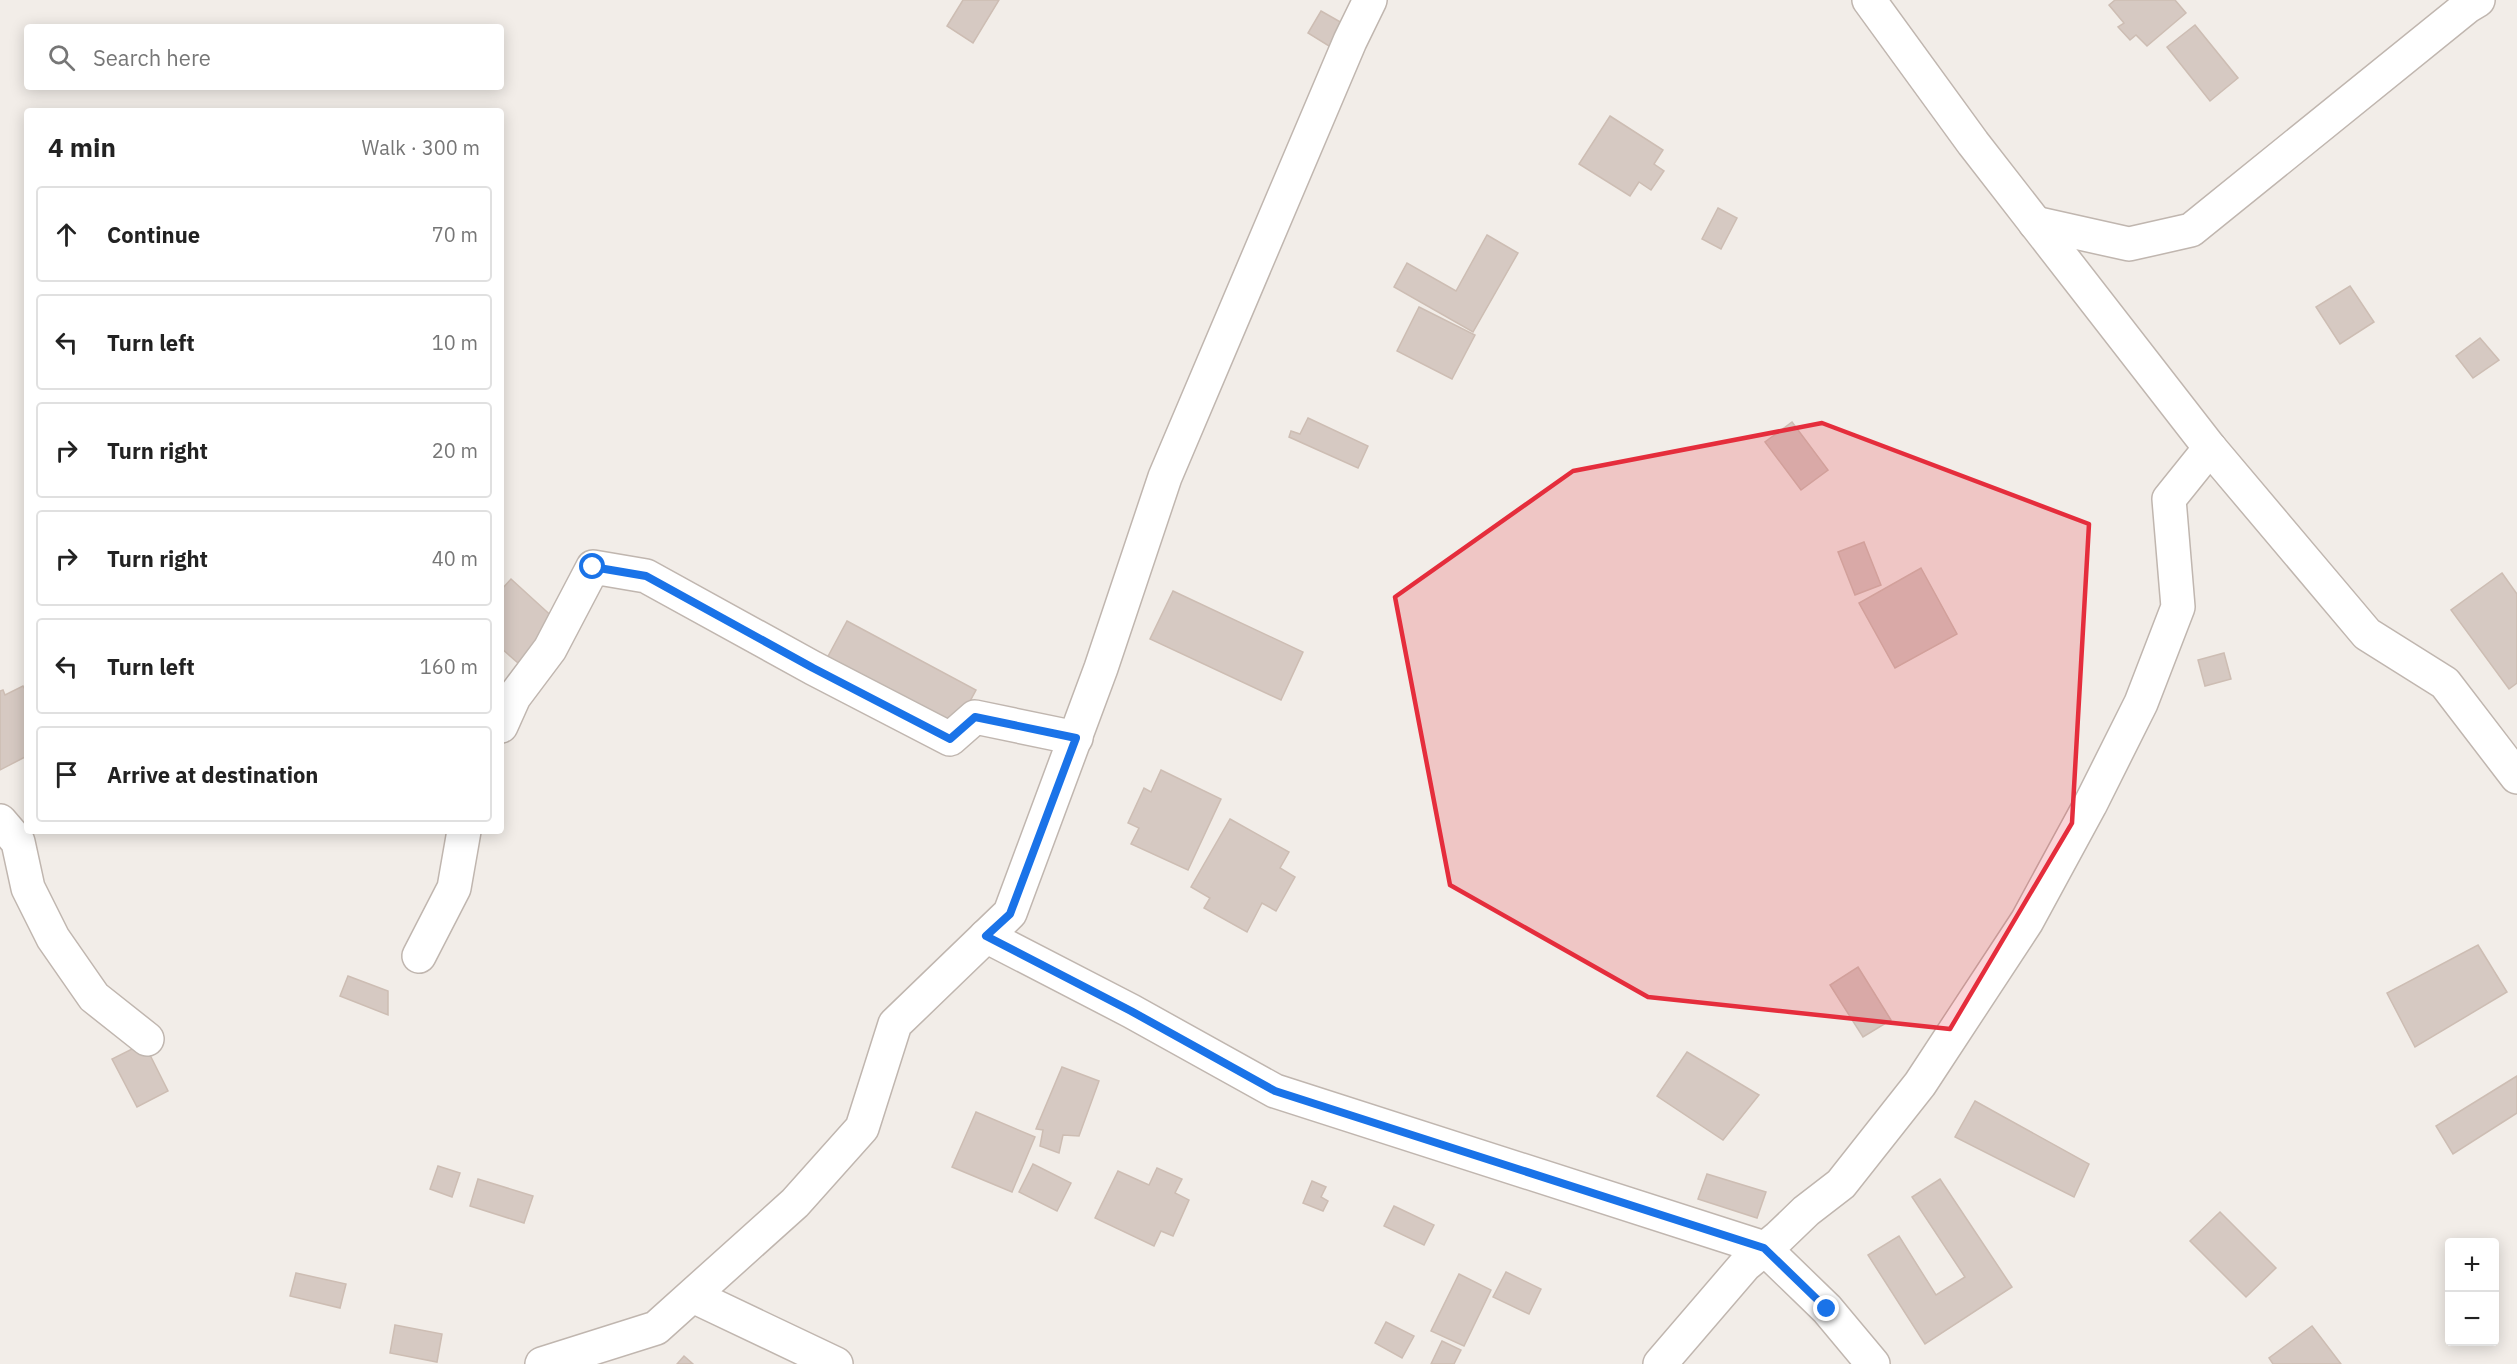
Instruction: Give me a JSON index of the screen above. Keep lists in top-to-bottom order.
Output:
{
  "page": {
    "search": "Search here",
    "heading": ["4 min", "Walk · 300 m"],
    "list": [
      ["Continue", "70 m"],
      ["Turn left", "10 m"],
      ["Turn right", "20 m"],
      ["Turn right", "40 m"],
      ["Turn left", "160 m"],
      "Arrive at destination"
    ],
    "map_buttons": ["+", "−"]
  }
}
